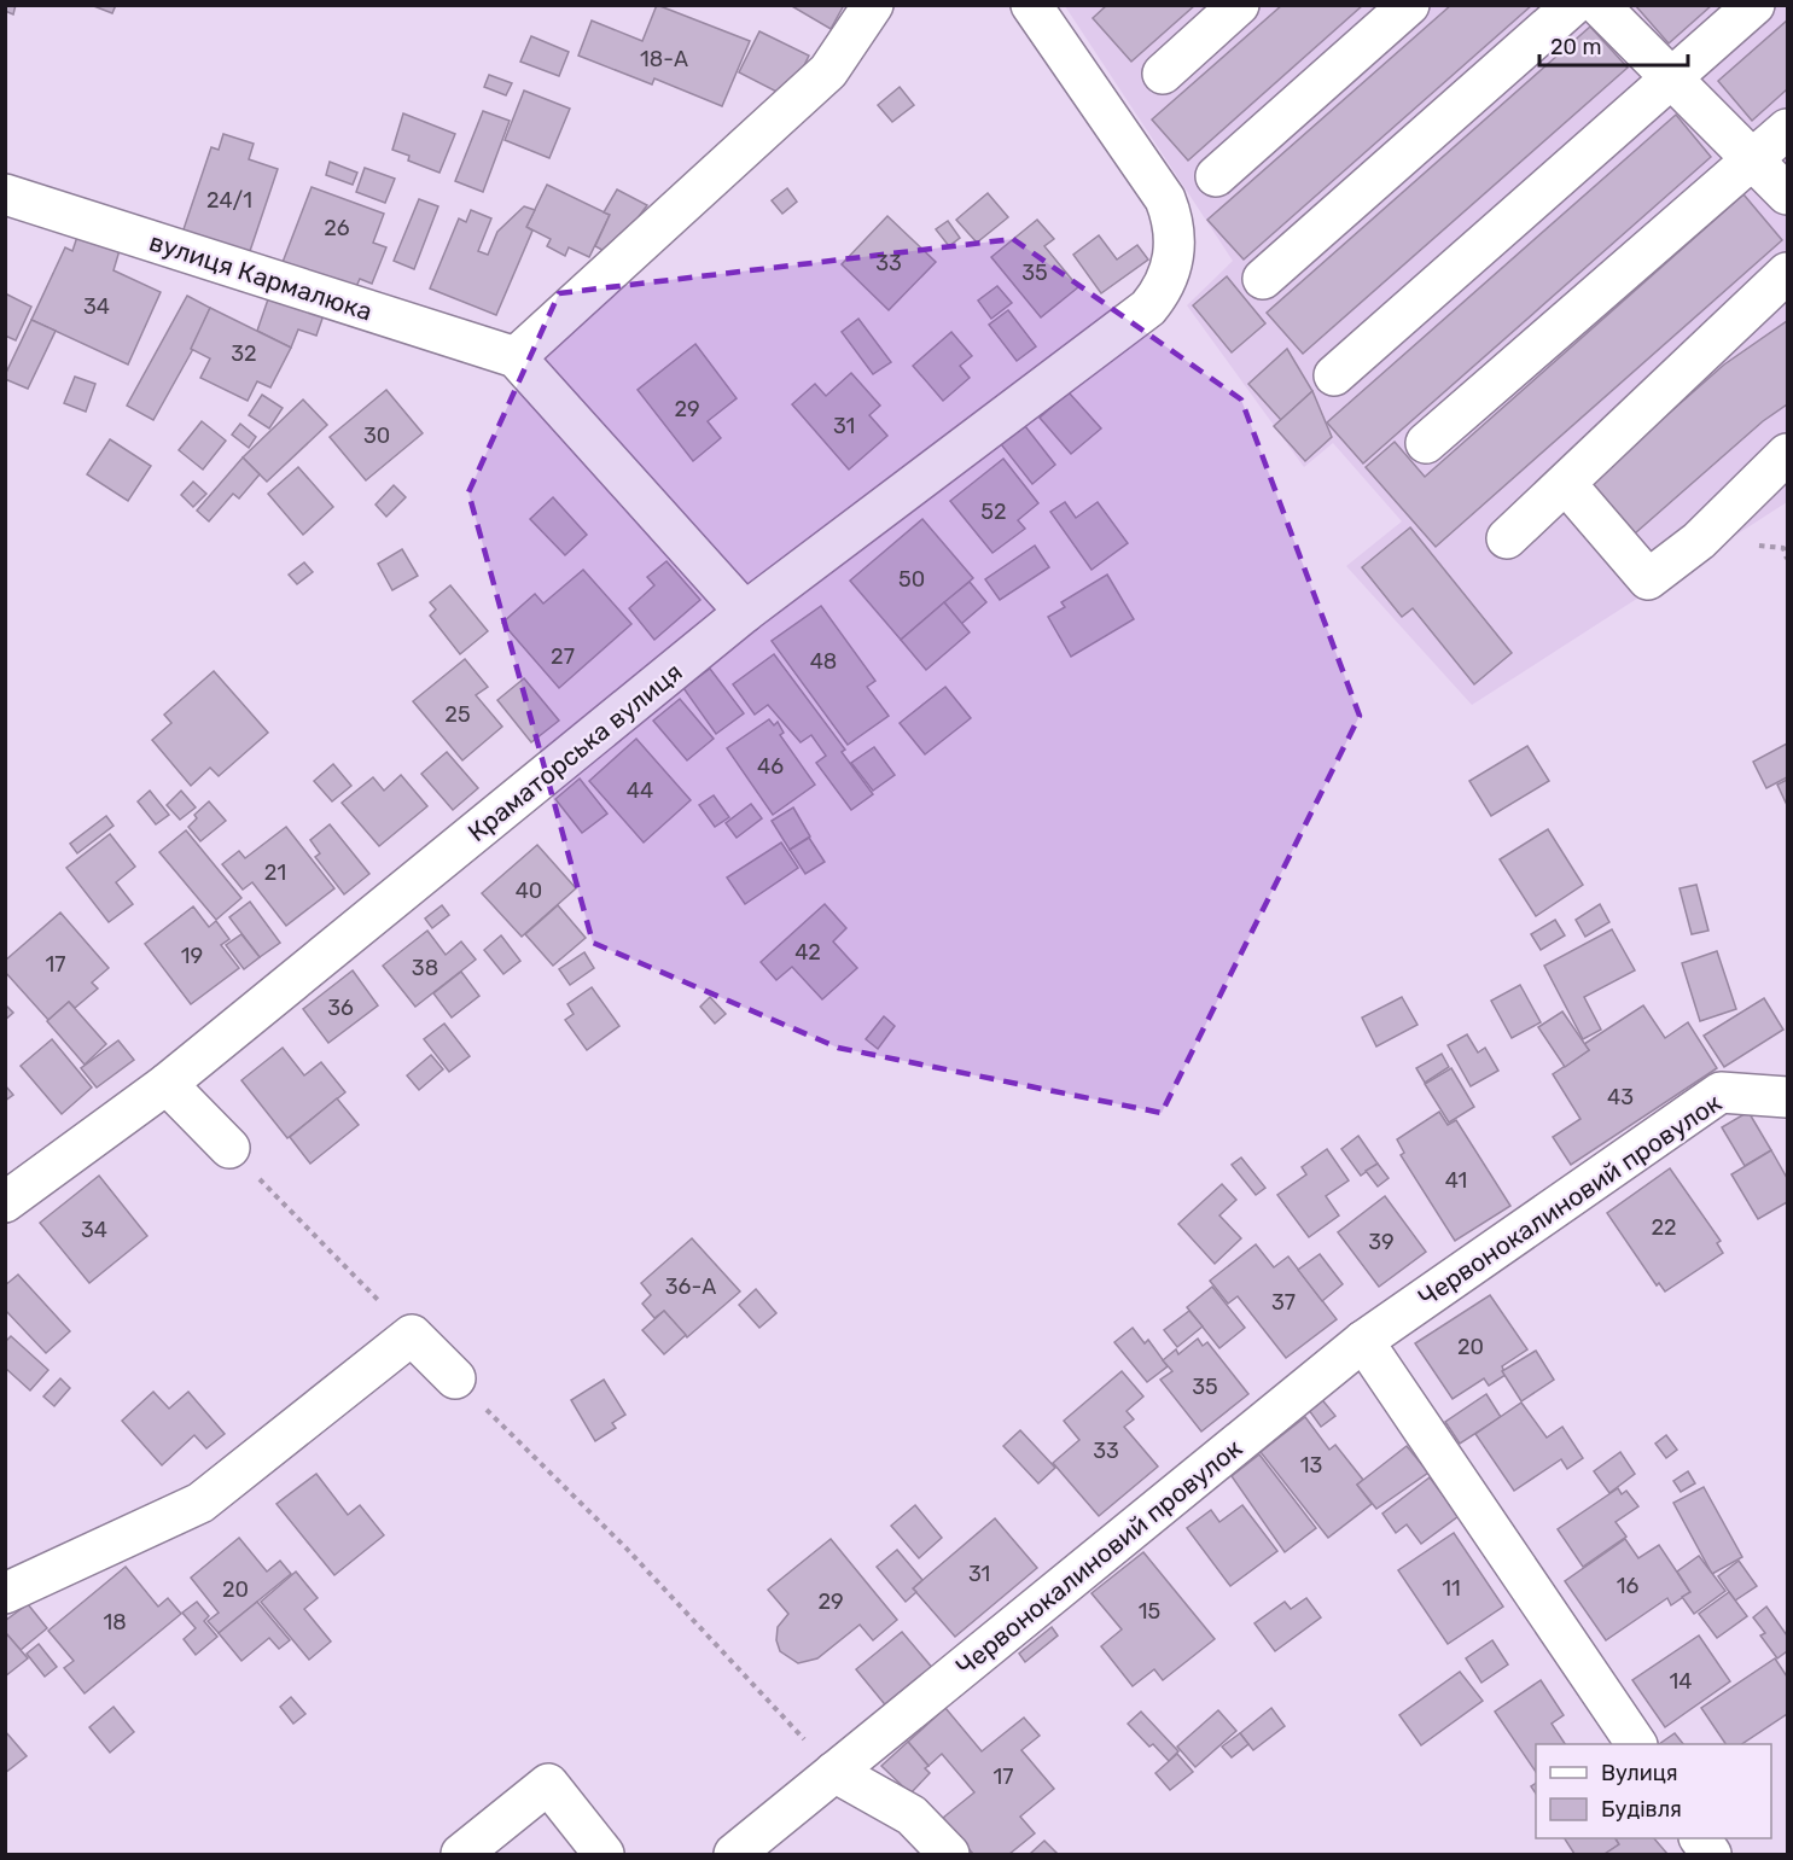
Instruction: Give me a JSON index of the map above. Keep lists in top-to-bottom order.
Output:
{
  "streets": {
    "street": ["вулиця Кармалюка", "Краматорська вулиця", "Червонокалиновий провулок"]
  },
  "house_numbers": [
    "18-А",
    "24/1",
    "26",
    "33",
    "35",
    "34",
    "32",
    "29",
    "31",
    "30",
    "52",
    "50",
    "27",
    "48",
    "25",
    "46",
    "44",
    "21",
    "40",
    "42",
    "19",
    "17",
    "38",
    "36",
    "43",
    "41",
    "22",
    "34",
    "39",
    "36-А",
    "37",
    "20",
    "35",
    "33",
    "13",
    "31",
    "16",
    "11",
    "20",
    "29",
    "15",
    "18",
    "14",
    "17"
  ],
  "legend": ["Вулиця", "Будівля"],
  "scale_bar": "20 m"
}
